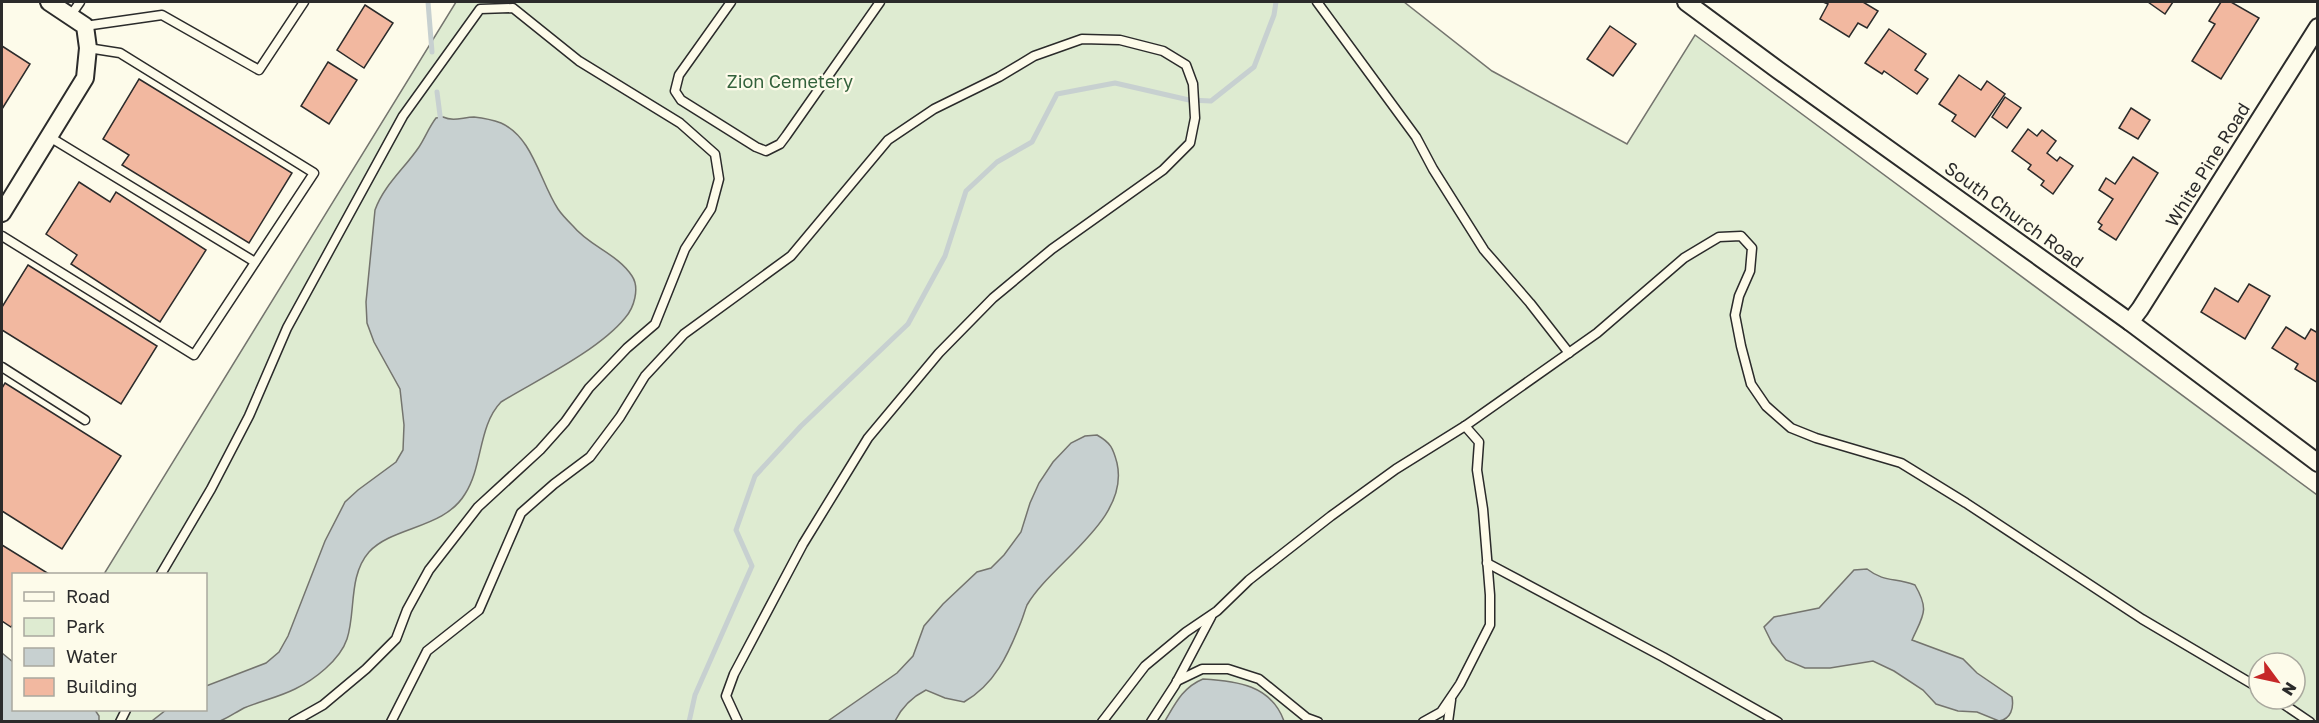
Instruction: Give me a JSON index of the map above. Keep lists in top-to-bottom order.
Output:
{
  "streets": {
    "street": ["White Pine Road", "South Church Road"]
  },
  "crossings": [
    ["White Pine Road", "South Church Road"]
  ],
  "parks": ["Zion Cemetery"],
  "legend": [
    "Road",
    "Park",
    "Water",
    "Building"
  ],
  "north": "bottom right"
}
